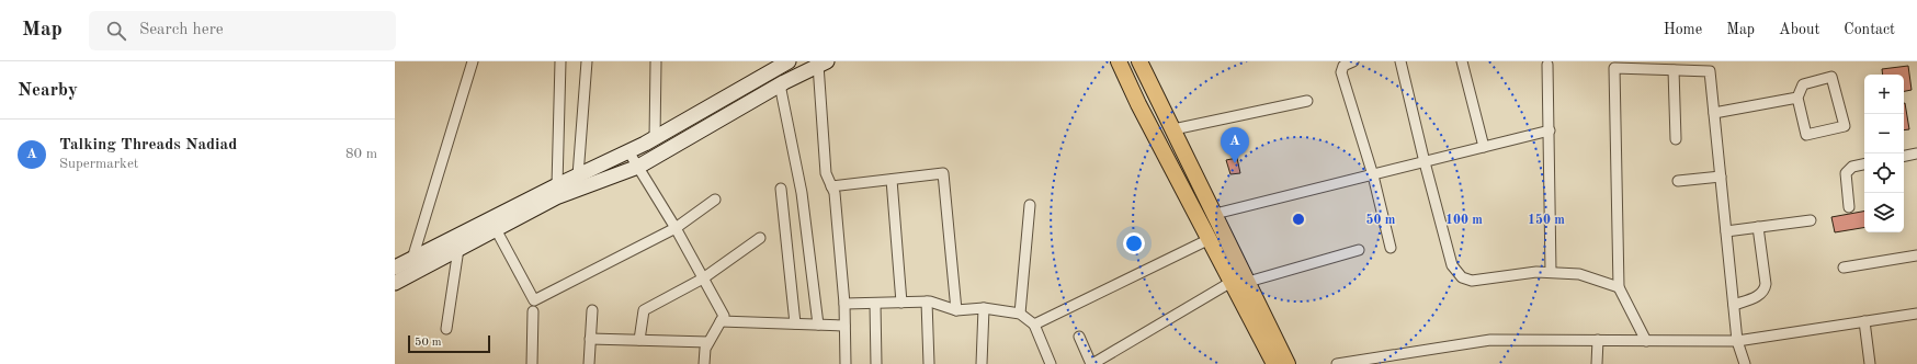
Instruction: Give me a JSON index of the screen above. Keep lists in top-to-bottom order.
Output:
{
  "scale_bar": "50 m",
  "page": {
    "header": "Map",
    "search": "Search here",
    "nav": [
      "Home",
      "Map",
      "About",
      "Contact"
    ],
    "heading": "Nearby",
    "map_buttons": ["+", "−"],
    "list": [
      {
        "mark": "A",
        "name": "Talking Threads Nadiad",
        "note": "Supermarket",
        "value": "80 m"
      }
    ],
    "pins": "A",
    "scale": "50 m"
  },
  "rings": ["50 m", "100 m", "150 m"]
}
